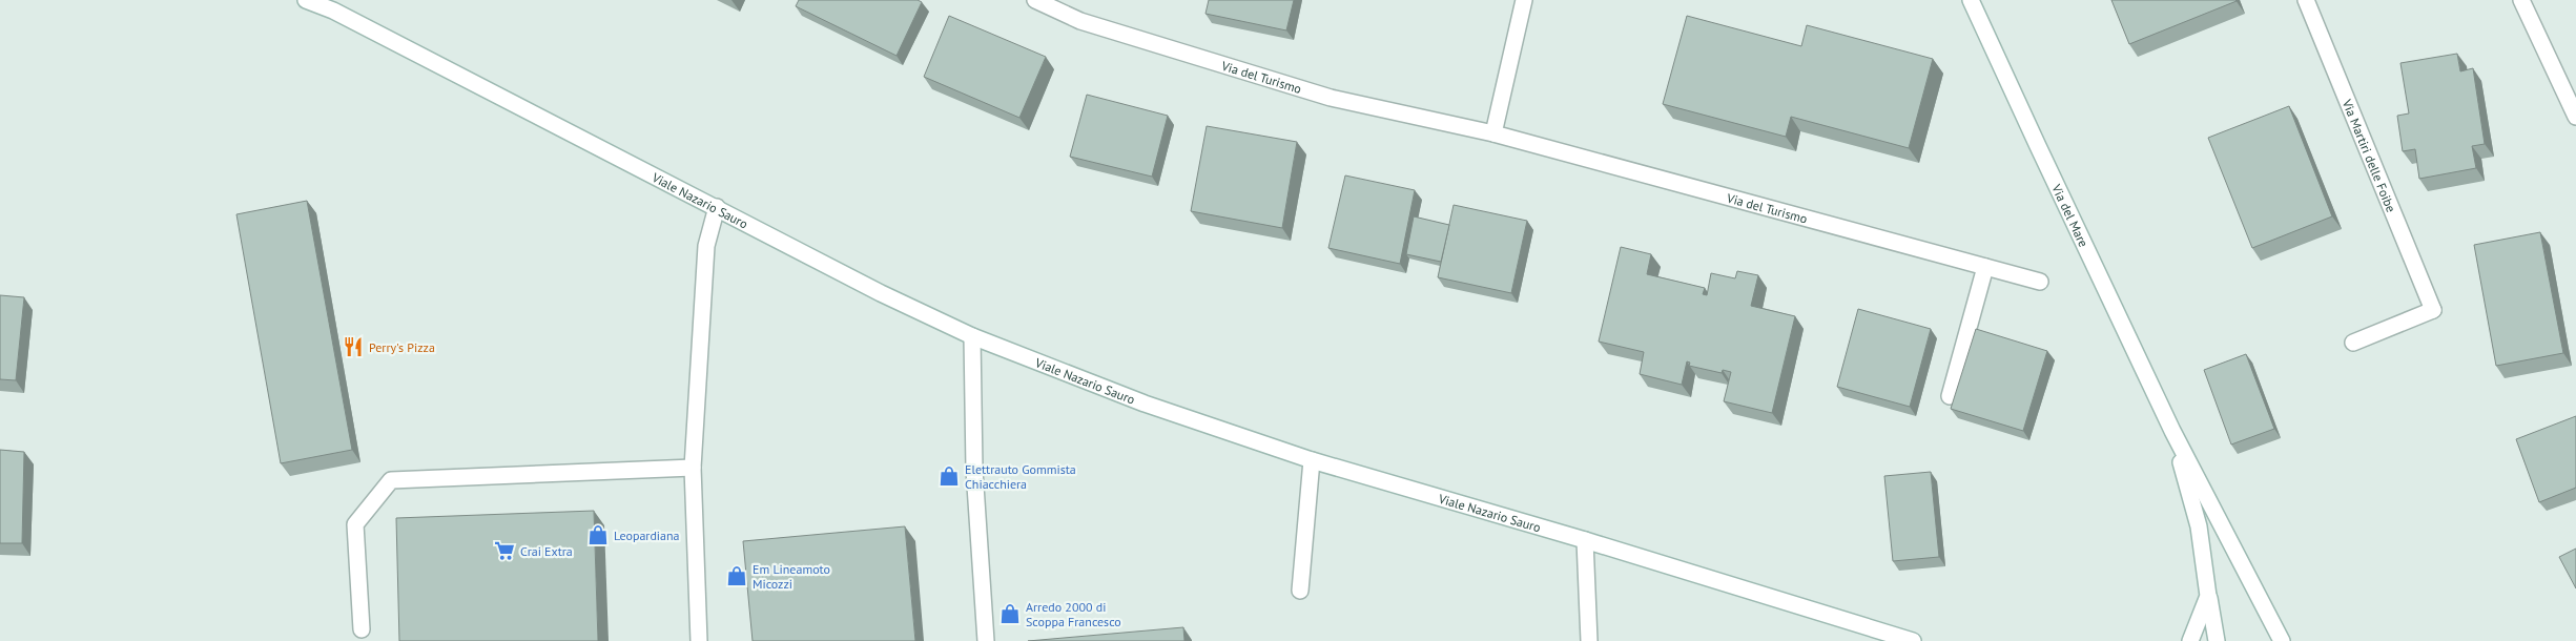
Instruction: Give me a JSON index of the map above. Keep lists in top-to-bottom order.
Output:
{
  "streets": {
    "street": [
      "Via del Turismo",
      "Via Martiri delle Foibe",
      "Viale Nazario Sauro",
      "Via del Mare"
    ]
  },
  "places": {
    "restaurant": ["Perry's Pizza"],
    "shop": [
      "Elettrauto Gommista Chiacchiera",
      "Leopardiana",
      "Em Lineamoto Micozzi",
      "Arredo 2000 di Scoppa Francesco"
    ],
    "supermarket": ["Crai Extra"]
  }
}
